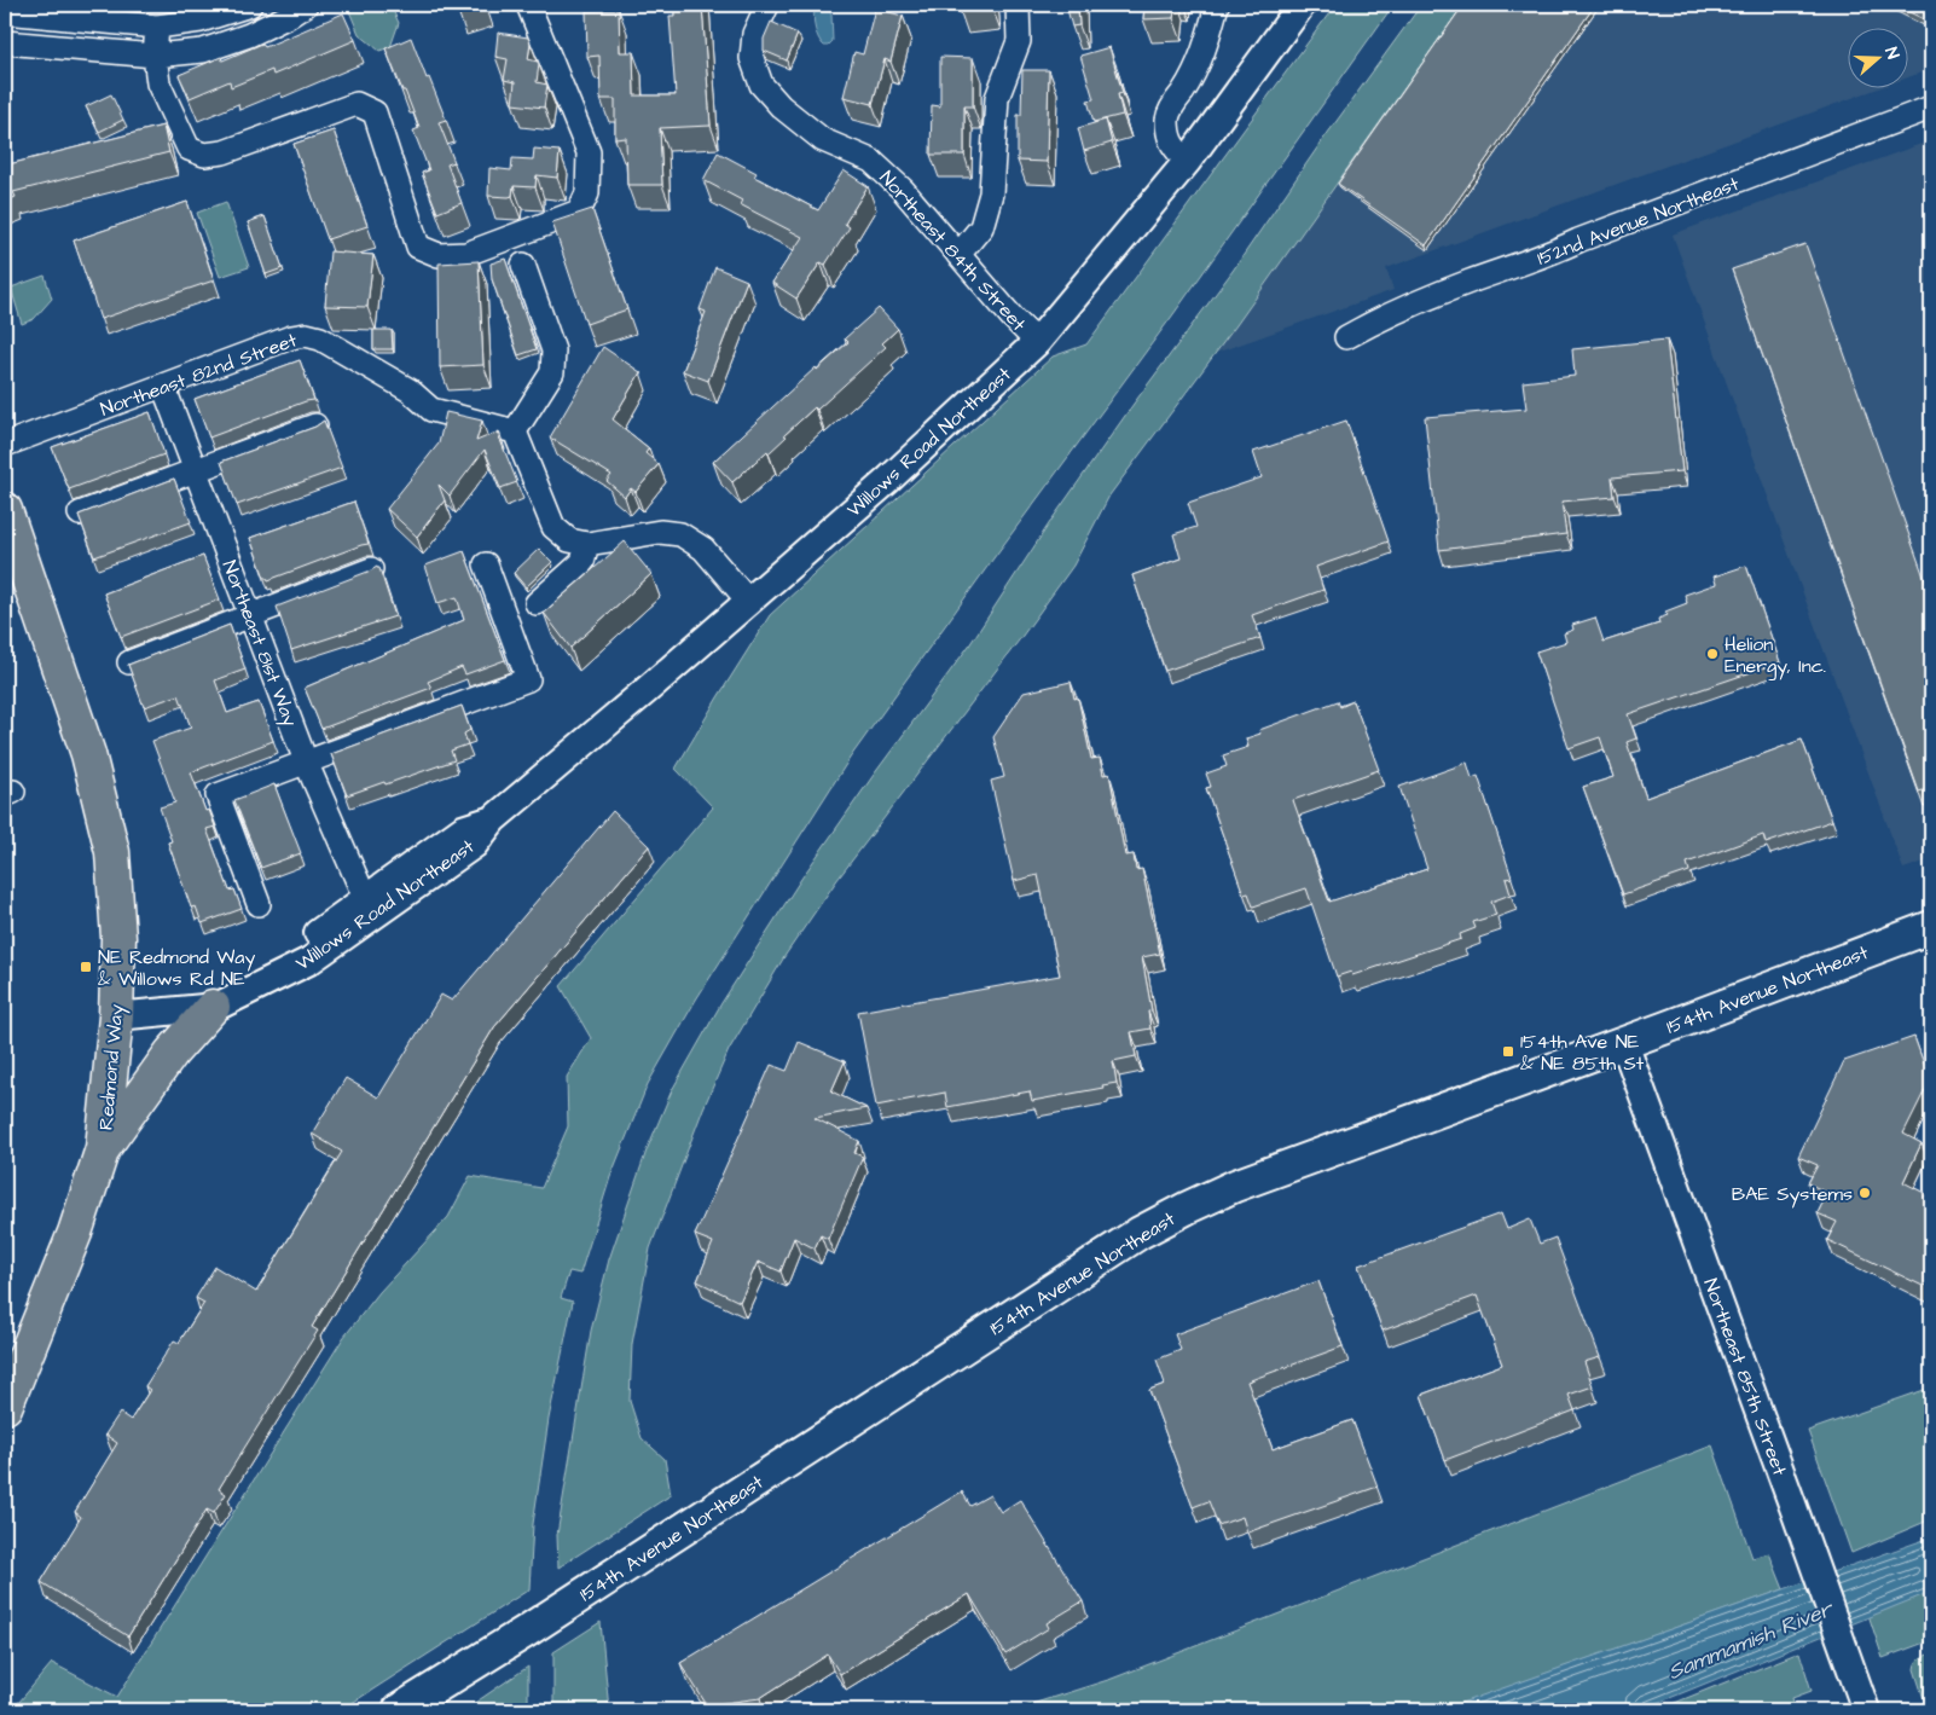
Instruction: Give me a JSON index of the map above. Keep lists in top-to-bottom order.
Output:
{
  "streets": {
    "main road": ["154th Avenue Northeast", "Redmond Way"],
    "street": [
      "152nd Avenue Northeast",
      "Northeast 84th Street",
      "Northeast 82nd Street",
      "Willows Road Northeast",
      "Northeast 81st Way",
      "Northeast 85th Street"
    ]
  },
  "crossings": [
    ["Northeast 84th Street", "Willows Road Northeast"],
    ["Northeast 82nd Street", "Northeast 81st Way"],
    ["Willows Road Northeast", "Northeast 81st Way"],
    ["Willows Road Northeast", "Redmond Way"],
    ["154th Avenue Northeast", "Northeast 85th Street"]
  ],
  "water": ["Sammamish River"],
  "places": {
    "other": ["Helion Energy, Inc.", "BAE Systems"],
    "transit": ["NE Redmond Way & Willows Rd NE", "154th Ave NE & NE 85th St"]
  },
  "north": "right"
}
